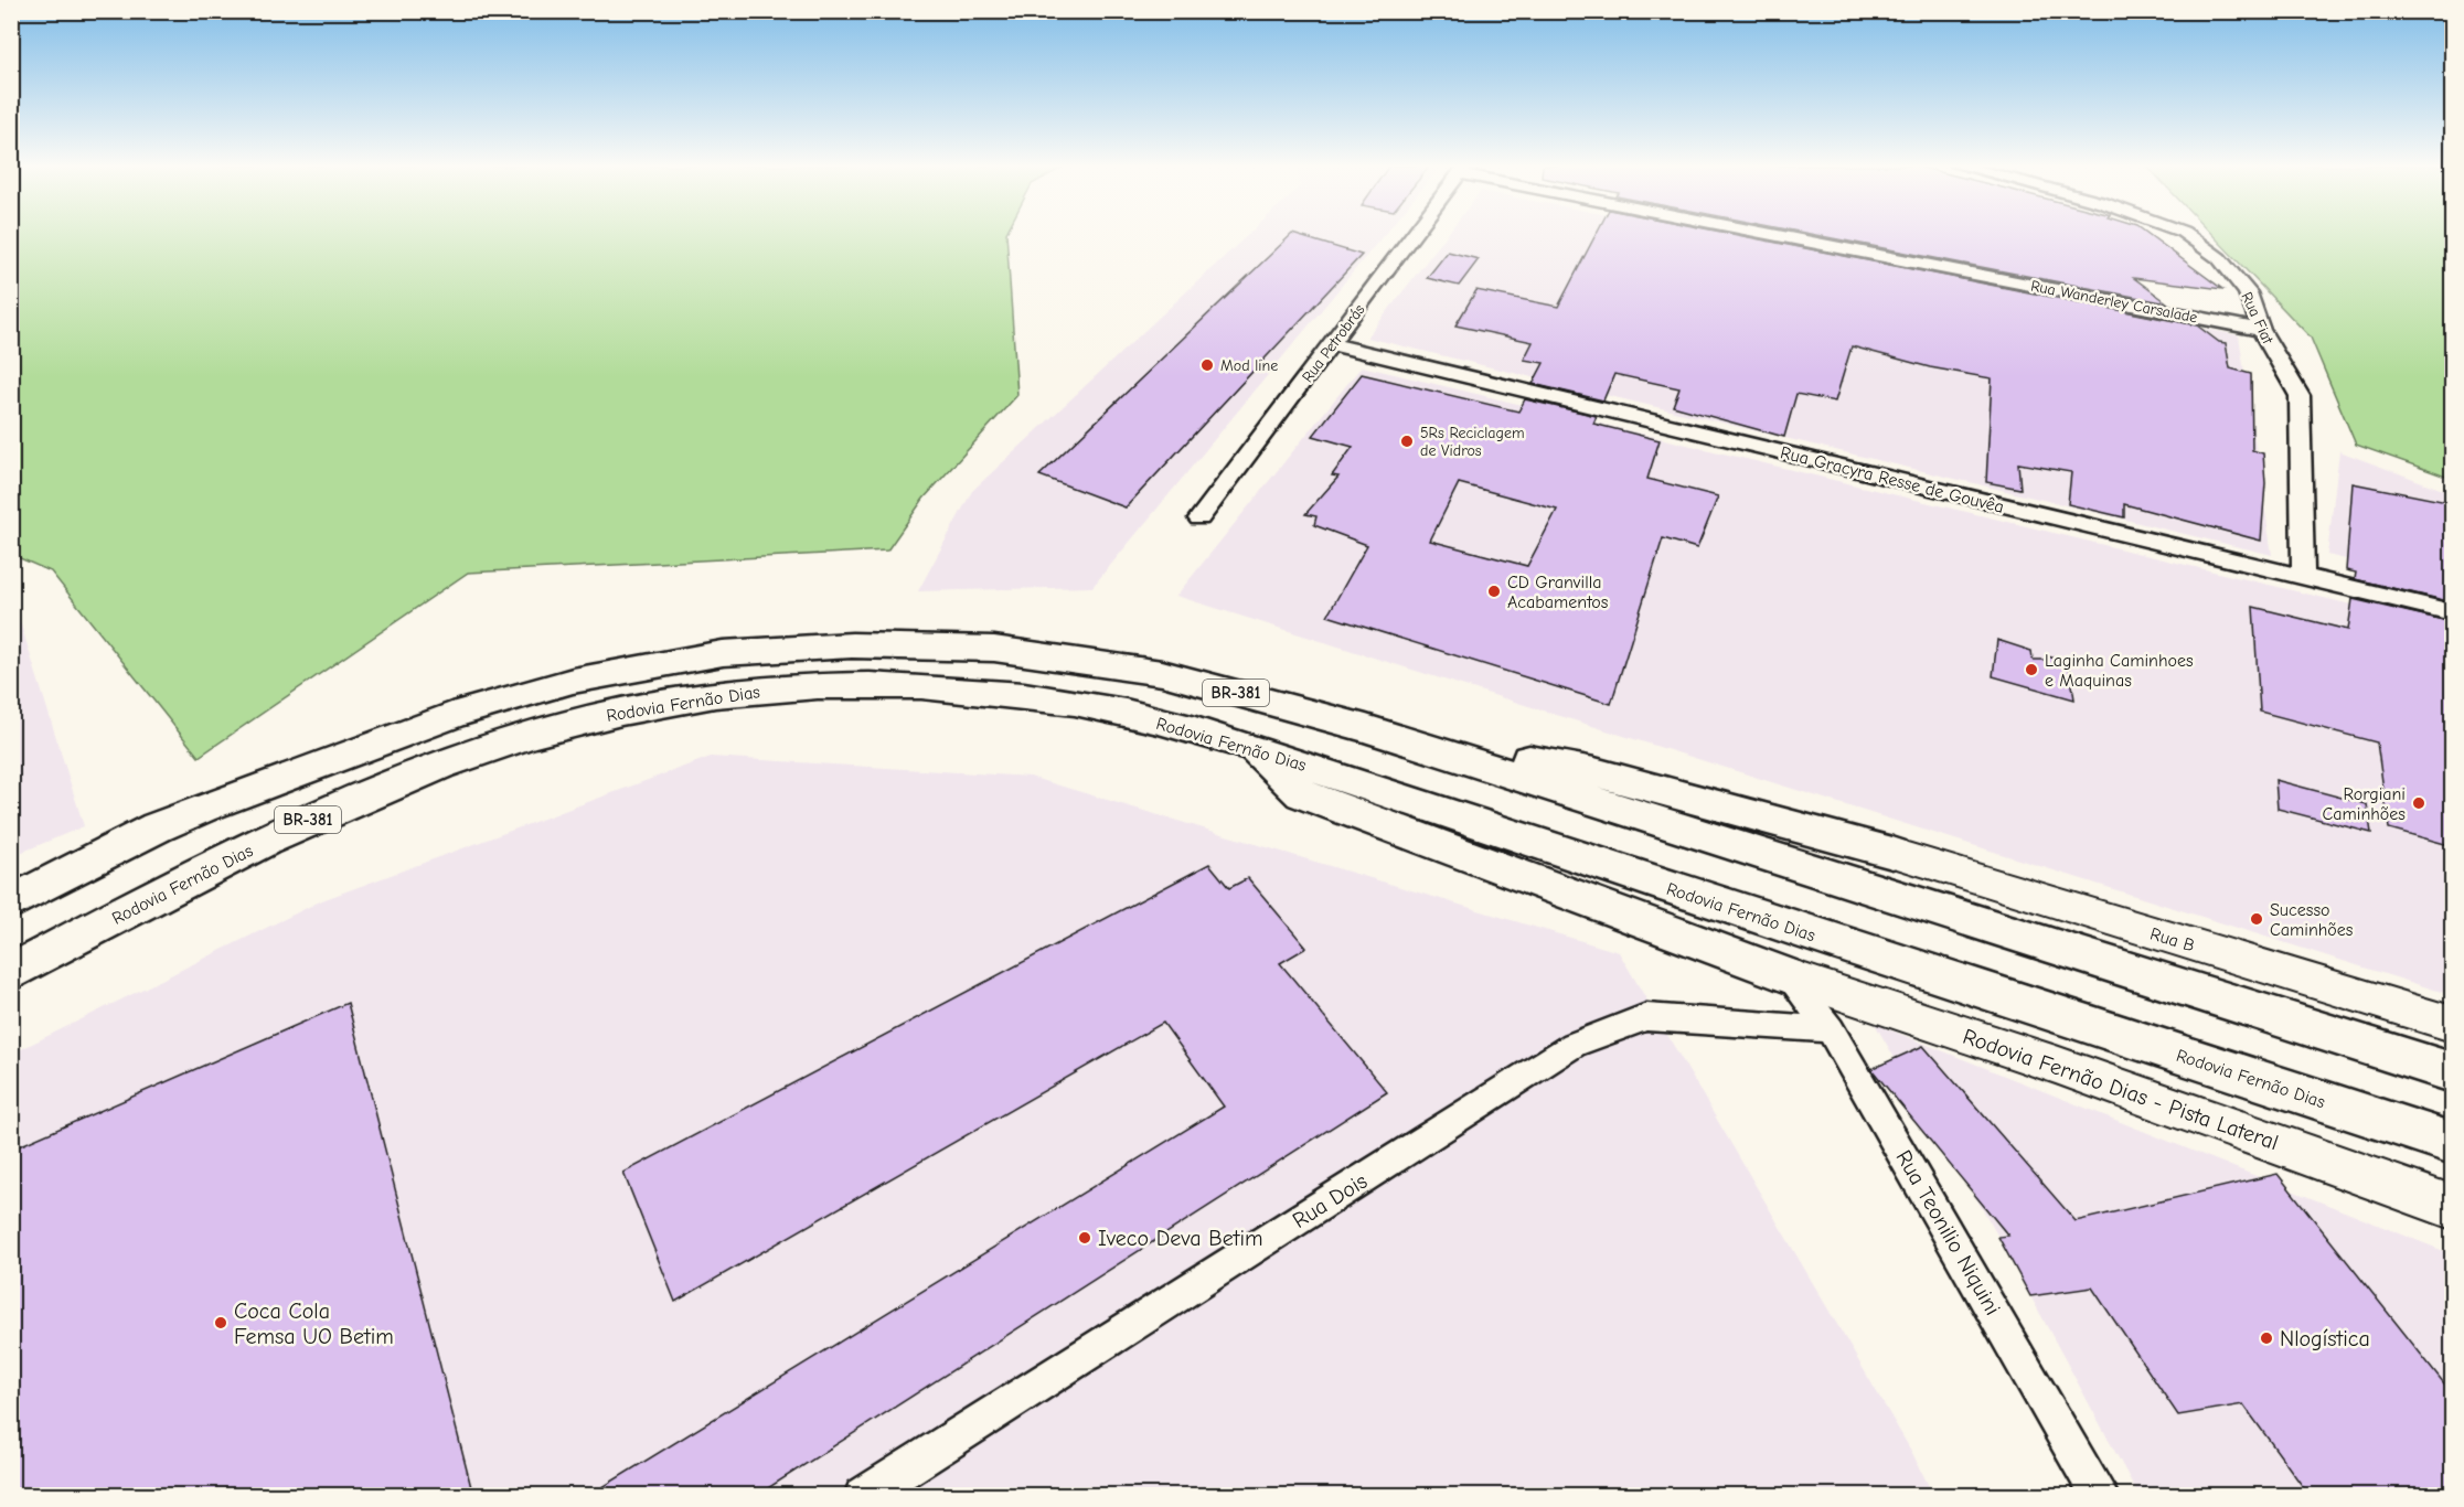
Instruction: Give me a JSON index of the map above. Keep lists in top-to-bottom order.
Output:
{
  "streets": {
    "highway": ["BR-381", "Rodovia Fernão Dias"],
    "street": [
      "Rua Wanderley Carsalade",
      "Rua Fiat",
      "Rua Petrobrás",
      "Rua Gracyra Resse de Gouvêa",
      "Rua B",
      "Rodovia Fernão Dias - Pista Lateral",
      "Rua Dois",
      "Rua Teonilio Niquini"
    ]
  },
  "crossings": [
    ["Rua Wanderley Carsalade", "Rua Fiat"],
    ["Rua Fiat", "Rua Gracyra Resse de Gouvêa"],
    ["Rua Petrobrás", "Rua Gracyra Resse de Gouvêa"],
    ["BR-381", "Rodovia Fernão Dias"],
    ["BR-381", "Rodovia Fernão Dias - Pista Lateral"],
    ["BR-381", "Rua Teonilio Niquini"],
    ["Rodovia Fernão Dias - Pista Lateral", "Rua Teonilio Niquini"],
    ["Rua Dois", "Rua Teonilio Niquini"]
  ],
  "places": [
    "Mod line",
    "5Rs Reciclagem de Vidros",
    "CD Granvilla Acabamentos",
    "Laginha Caminhoes e Maquinas",
    "Rorgiani Caminhões",
    "Sucesso Caminhões",
    "Iveco Deva Betim",
    "Coca Cola Femsa UO Betim",
    "Nlogística"
  ]
}
